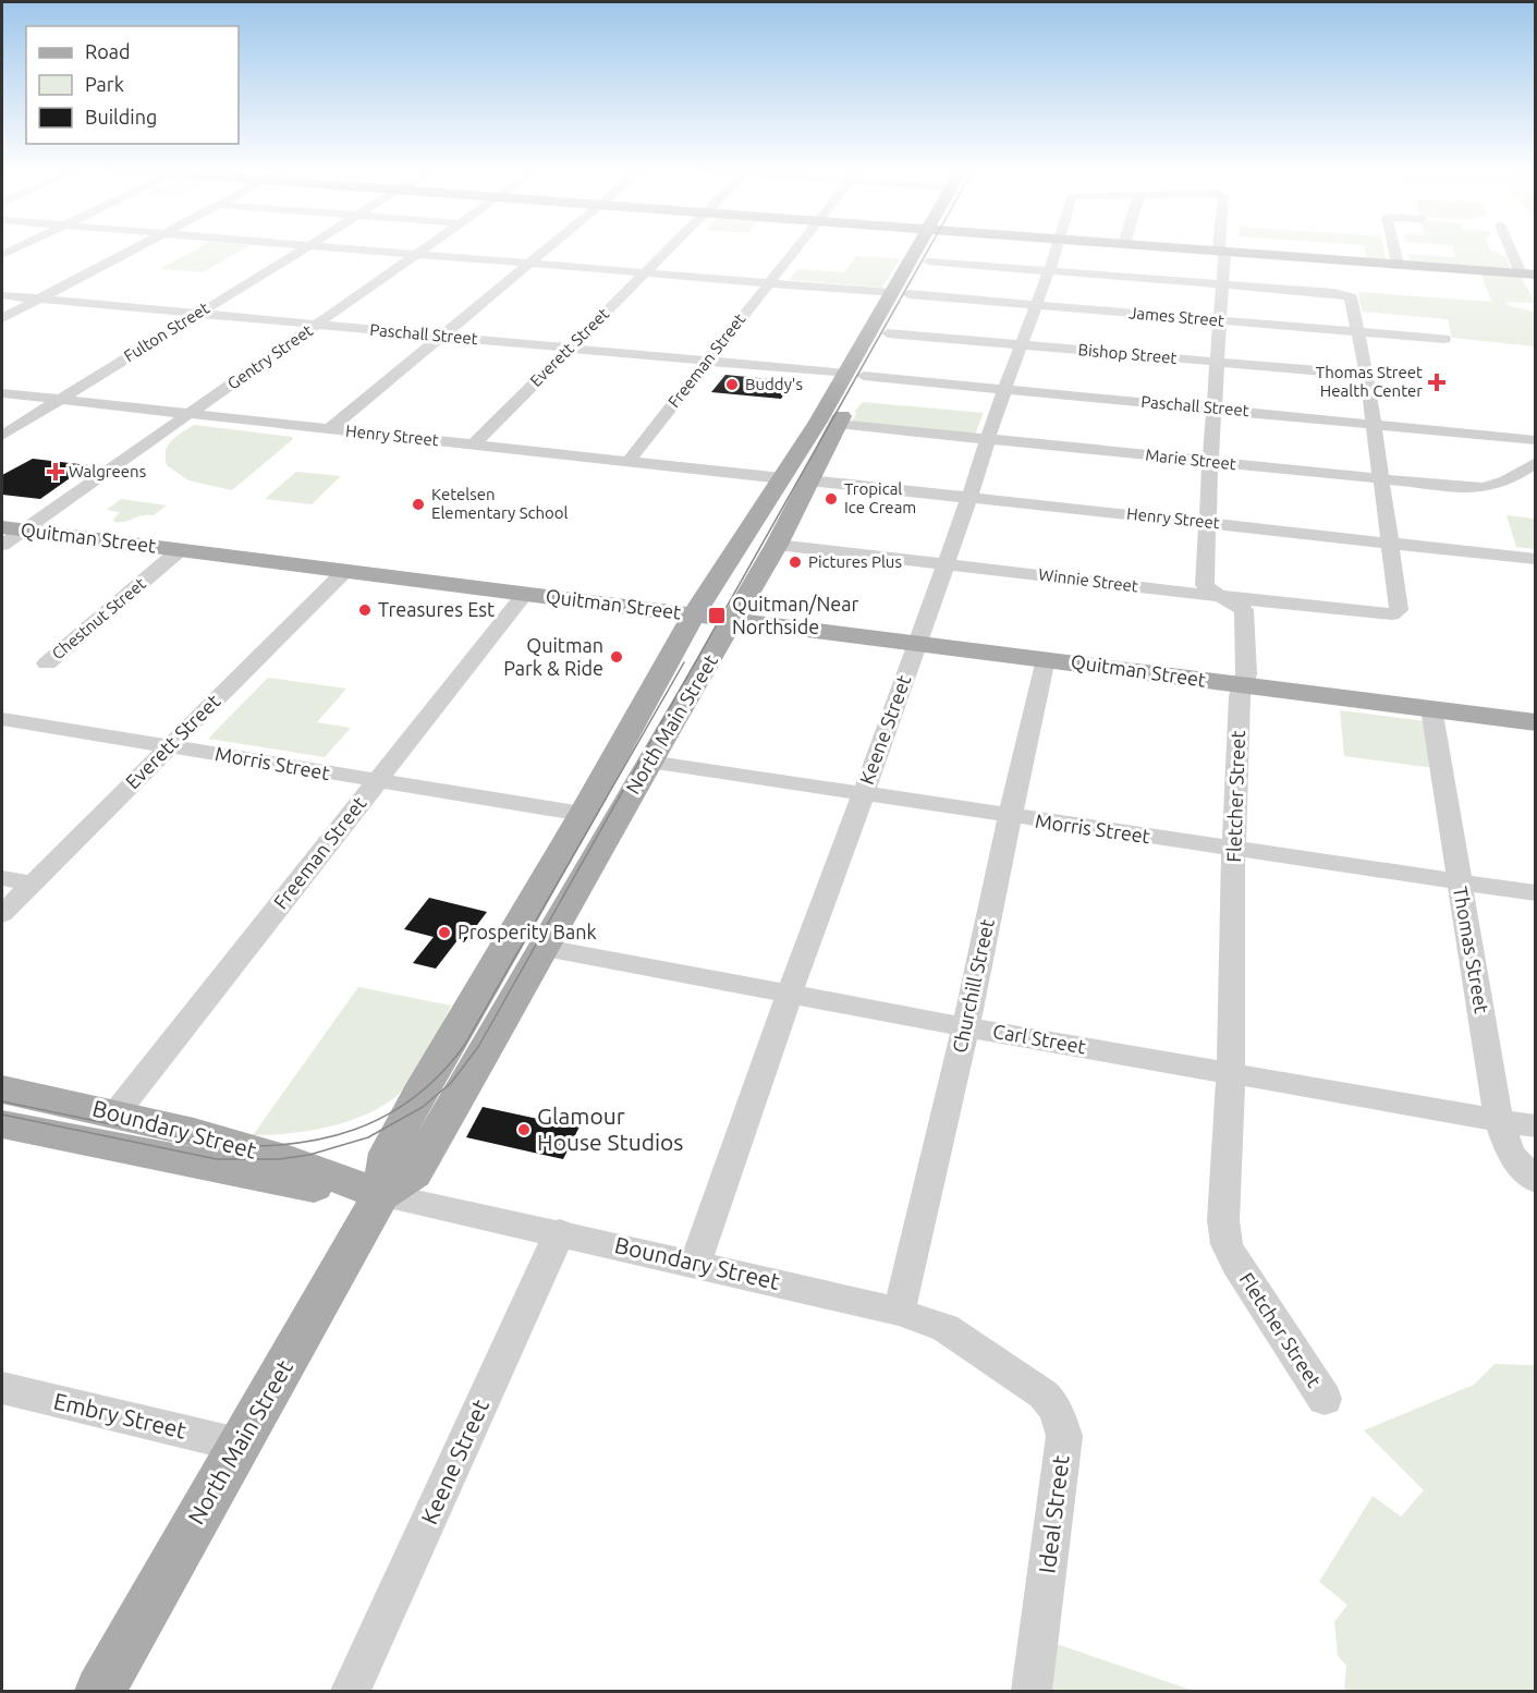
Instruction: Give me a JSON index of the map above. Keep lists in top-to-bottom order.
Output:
{
  "streets": {
    "main road": ["Quitman Street", "North Main Street", "Boundary Street"],
    "street": [
      "James Street",
      "Fulton Street",
      "Paschall Street",
      "Everett Street",
      "Bishop Street",
      "Gentry Street",
      "Freeman Street",
      "Henry Street",
      "Marie Street",
      "Winnie Street",
      "Chestnut Street",
      "Keene Street",
      "Morris Street",
      "Fletcher Street",
      "Thomas Street",
      "Churchill Street",
      "Carl Street",
      "Embry Street",
      "Ideal Street"
    ]
  },
  "crossings": [
    ["James Street", "Everett Street"],
    ["James Street", "Gentry Street"],
    ["James Street", "Freeman Street"],
    ["James Street", "North Main Street"],
    ["James Street", "Keene Street"],
    ["James Street", "Fletcher Street"],
    ["Fulton Street", "Paschall Street"],
    ["Fulton Street", "Henry Street"],
    ["Paschall Street", "Everett Street"],
    ["Paschall Street", "Gentry Street"],
    ["Paschall Street", "Freeman Street"],
    ["Paschall Street", "North Main Street"],
    ["Paschall Street", "Keene Street"],
    ["Paschall Street", "Fletcher Street"],
    ["Everett Street", "Henry Street"],
    ["Everett Street", "Quitman Street"],
    ["Everett Street", "Morris Street"],
    ["Bishop Street", "North Main Street"],
    ["Bishop Street", "Keene Street"],
    ["Bishop Street", "Fletcher Street"],
    ["Gentry Street", "Henry Street"],
    ["Gentry Street", "Quitman Street"],
    ["Freeman Street", "Henry Street"],
    ["Freeman Street", "Quitman Street"],
    ["Freeman Street", "Morris Street"],
    ["Freeman Street", "Boundary Street"],
    ["Henry Street", "Winnie Street"],
    ["Henry Street", "North Main Street"],
    ["Henry Street", "Keene Street"],
    ["Henry Street", "Fletcher Street"],
    ["Marie Street", "North Main Street"],
    ["Marie Street", "Keene Street"],
    ["Marie Street", "Fletcher Street"],
    ["Quitman Street", "Chestnut Street"],
    ["Quitman Street", "North Main Street"],
    ["Quitman Street", "Keene Street"],
    ["Quitman Street", "Fletcher Street"],
    ["Quitman Street", "Thomas Street"],
    ["Quitman Street", "Churchill Street"],
    ["Winnie Street", "North Main Street"],
    ["Winnie Street", "Keene Street"],
    ["Winnie Street", "Fletcher Street"],
    ["North Main Street", "Morris Street"],
    ["North Main Street", "Carl Street"],
    ["North Main Street", "Boundary Street"],
    ["North Main Street", "Embry Street"],
    ["Keene Street", "Morris Street"],
    ["Keene Street", "Carl Street"],
    ["Keene Street", "Boundary Street"],
    ["Morris Street", "Fletcher Street"],
    ["Morris Street", "Thomas Street"],
    ["Morris Street", "Churchill Street"],
    ["Fletcher Street", "Carl Street"],
    ["Thomas Street", "Carl Street"],
    ["Churchill Street", "Carl Street"],
    ["Churchill Street", "Boundary Street"],
    ["Boundary Street", "Ideal Street"]
  ],
  "places": {
    "health": ["Thomas Street Health Center", "Walgreens"],
    "other": [
      "Buddy's",
      "Tropical Ice Cream",
      "Ketelsen Elementary School",
      "Pictures Plus",
      "Treasures Est",
      "Quitman Park & Ride",
      "Prosperity Bank",
      "Glamour House Studios"
    ],
    "transit": ["Quitman/Near Northside"]
  },
  "legend": ["Road", "Park", "Building"]
}
